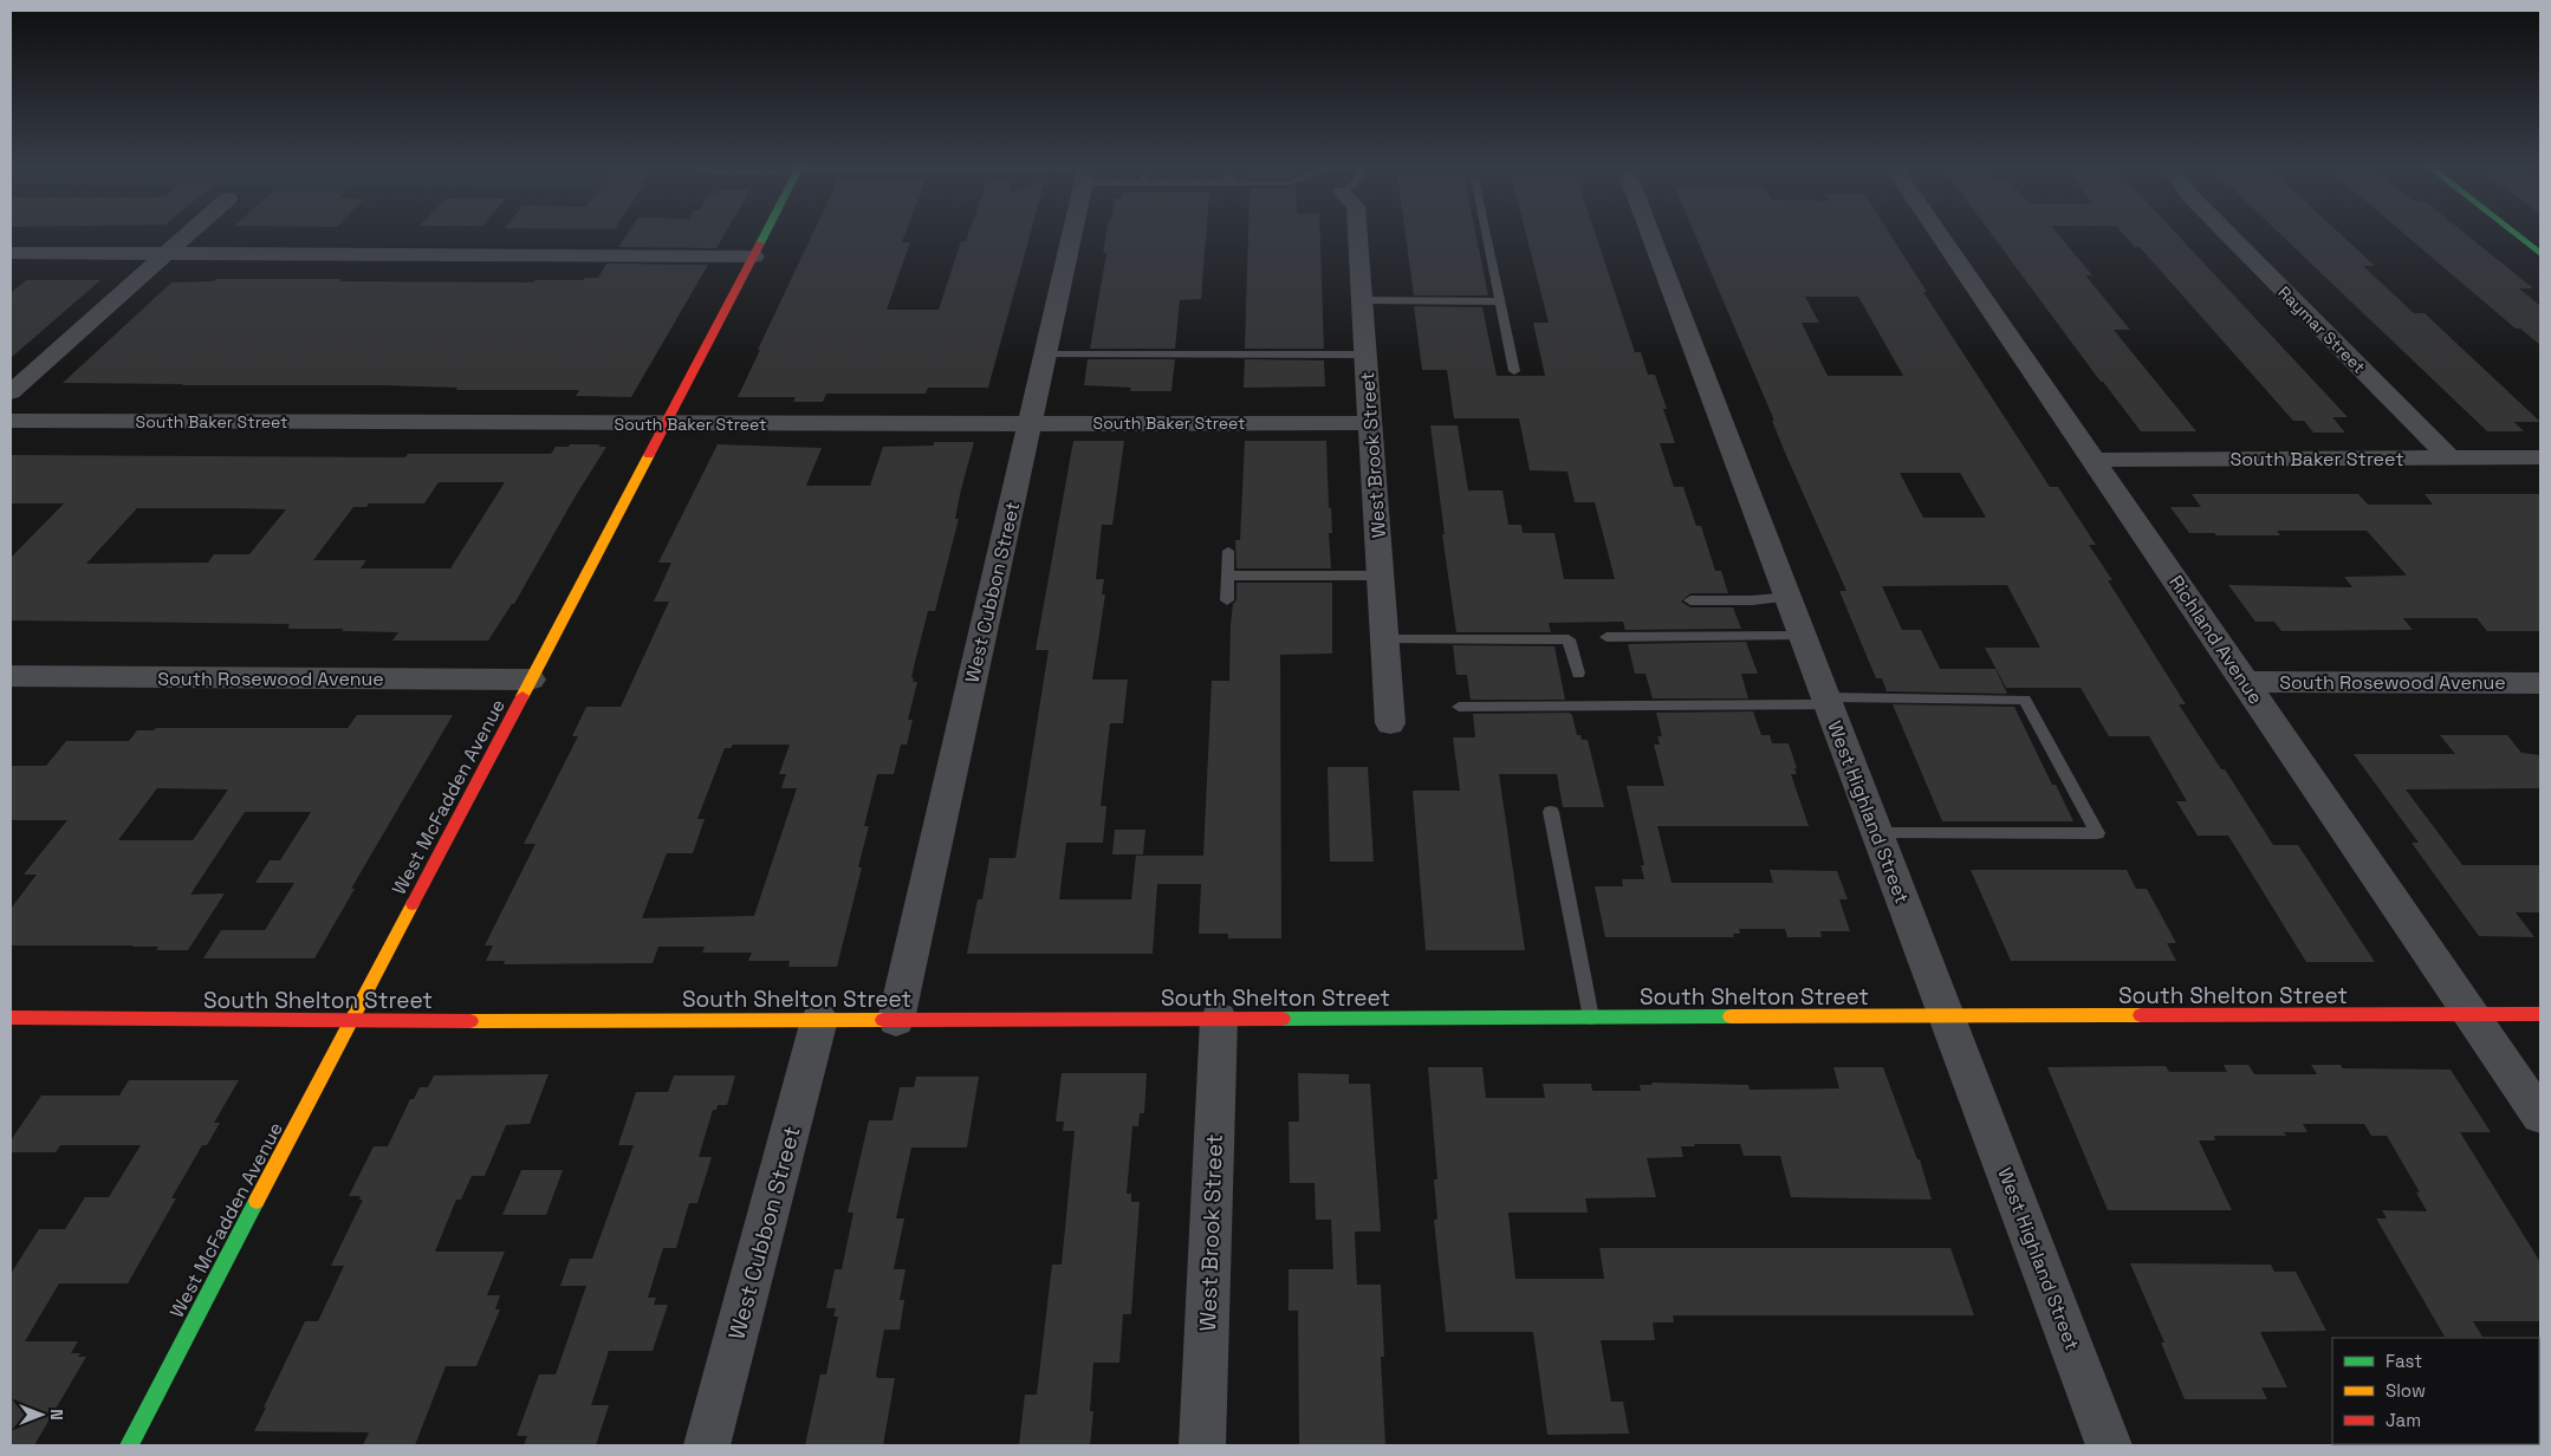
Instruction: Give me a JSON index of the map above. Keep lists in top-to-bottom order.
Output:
{
  "streets": {
    "street": [
      "Raymar Street",
      "South Baker Street",
      "West Brook Street",
      "West Cubbon Street",
      "Richland Avenue",
      "South Rosewood Avenue",
      "West McFadden Avenue",
      "West Highland Street",
      "South Shelton Street"
    ]
  },
  "crossings": [
    ["Raymar Street", "South Baker Street"],
    ["South Baker Street", "West Brook Street"],
    ["South Baker Street", "West Cubbon Street"],
    ["South Baker Street", "Richland Avenue"],
    ["South Baker Street", "West McFadden Avenue"],
    ["West Brook Street", "South Shelton Street"],
    ["West Cubbon Street", "South Shelton Street"],
    ["Richland Avenue", "South Rosewood Avenue"],
    ["Richland Avenue", "South Shelton Street"],
    ["South Rosewood Avenue", "West McFadden Avenue"],
    ["West McFadden Avenue", "South Shelton Street"],
    ["West Highland Street", "South Shelton Street"]
  ],
  "legend": ["Fast", "Slow", "Jam"],
  "north": "right"
}
